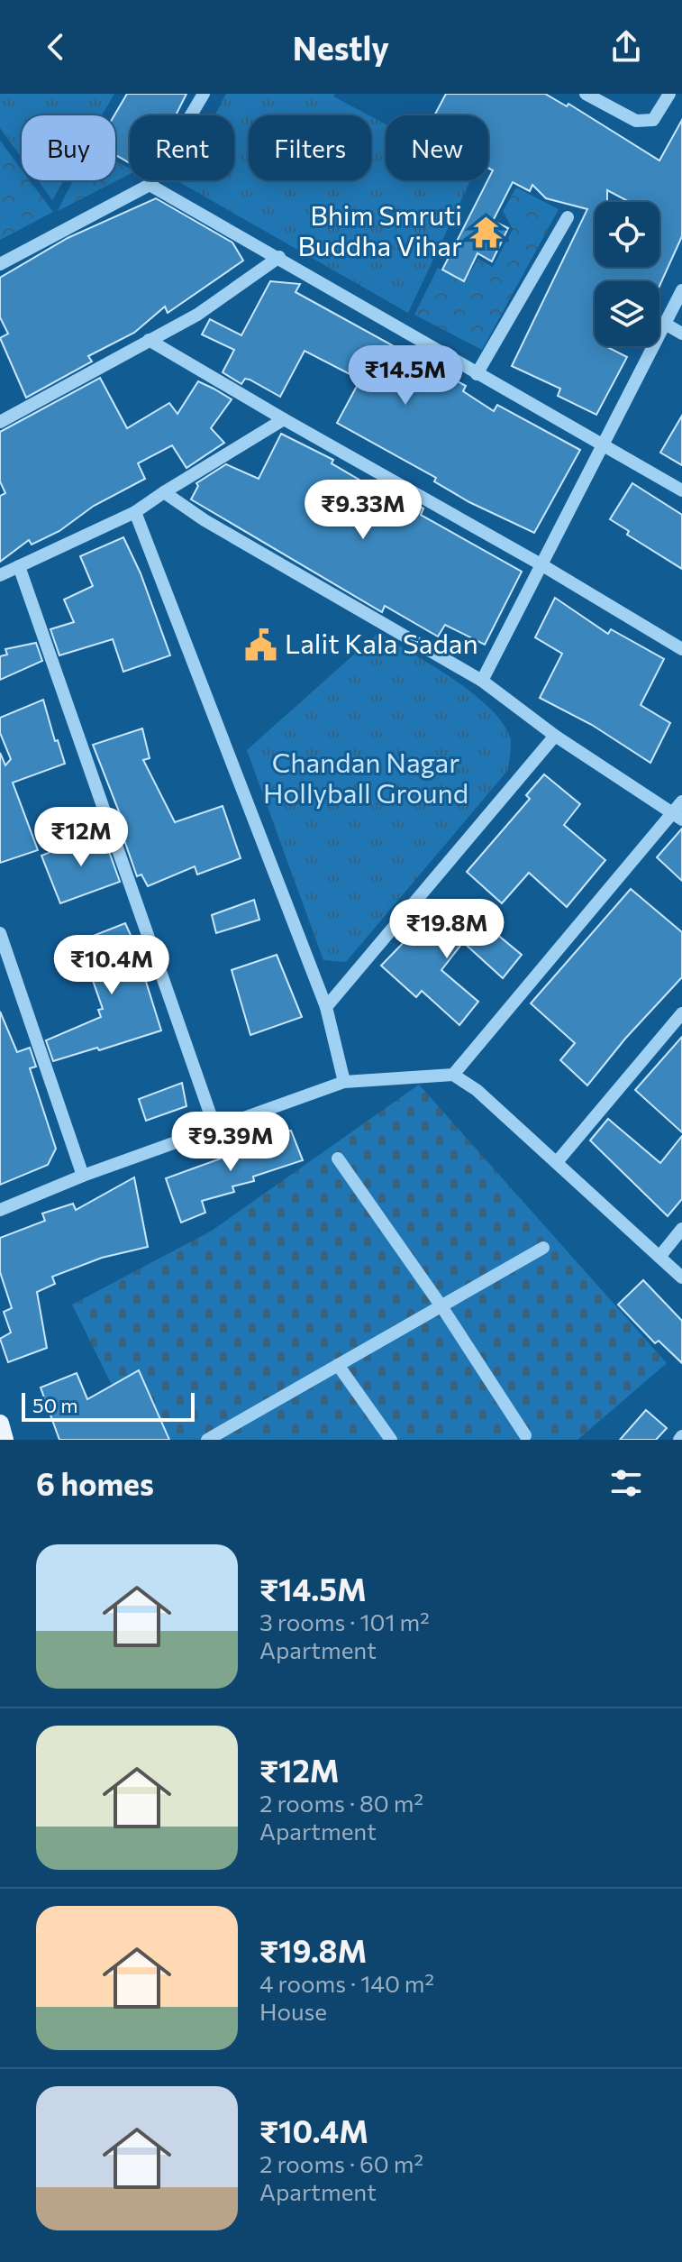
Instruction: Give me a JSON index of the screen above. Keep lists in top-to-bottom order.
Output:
{
  "parks": ["Chandan Nagar Hollyball Ground"],
  "places": {
    "temple": ["Bhim Smruti Buddha Vihar"],
    "public building": ["Lalit Kala Sadan"]
  },
  "scale_bar": "50 m",
  "page": {
    "header": "Nestly",
    "chip": [
      "Buy",
      "Rent",
      "Filters",
      "New"
    ],
    "price": [
      "₹14.5M",
      "₹9.33M",
      "₹12M",
      "₹19.8M",
      "₹10.4M",
      "₹9.39M"
    ],
    "scale": "50 m",
    "heading": "6 homes",
    "list": [
      {
        "name": "₹14.5M",
        "note": "3 rooms · 101 m² · Apartment"
      },
      {
        "name": "₹12M",
        "note": "2 rooms · 80 m² · Apartment"
      },
      {
        "name": "₹19.8M",
        "note": "4 rooms · 140 m² · House"
      },
      {
        "name": "₹10.4M",
        "note": "2 rooms · 60 m² · Apartment"
      }
    ]
  }
}
